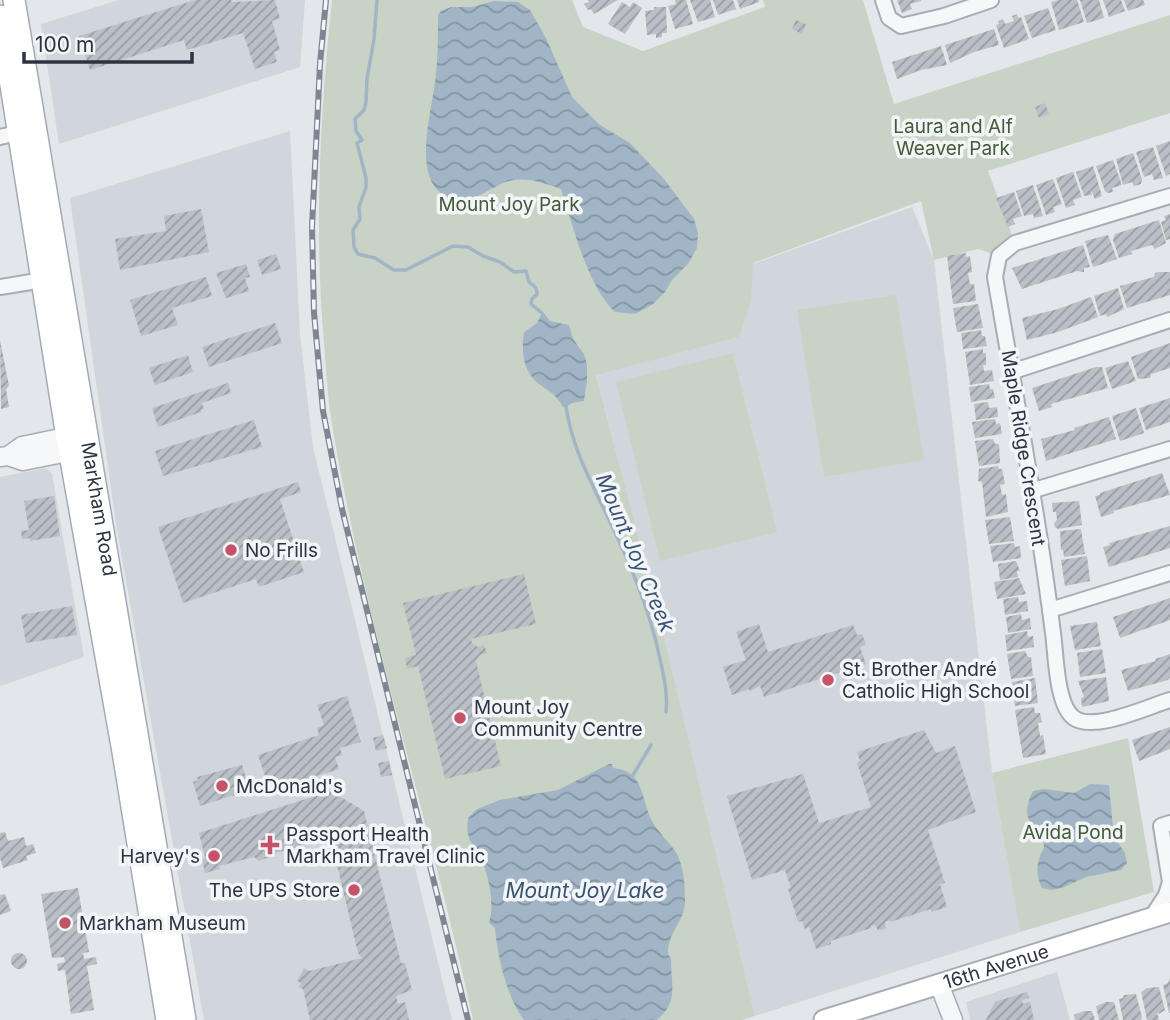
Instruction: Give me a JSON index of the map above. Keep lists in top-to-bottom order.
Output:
{
  "streets": {
    "main road": ["Markham Road", "16th Avenue"],
    "street": ["Maple Ridge Crescent"]
  },
  "water": ["Mount Joy Creek", "Mount Joy Lake"],
  "parks": ["Laura and Alf Weaver Park", "Mount Joy Park", "Avida Pond"],
  "places": {
    "other": [
      "No Frills",
      "St. Brother André Catholic High School",
      "Mount Joy Community Centre",
      "McDonald's",
      "Harvey's",
      "The UPS Store",
      "Markham Museum"
    ],
    "health": ["Passport Health Markham Travel Clinic"]
  },
  "scale_bar": "100 m"
}
